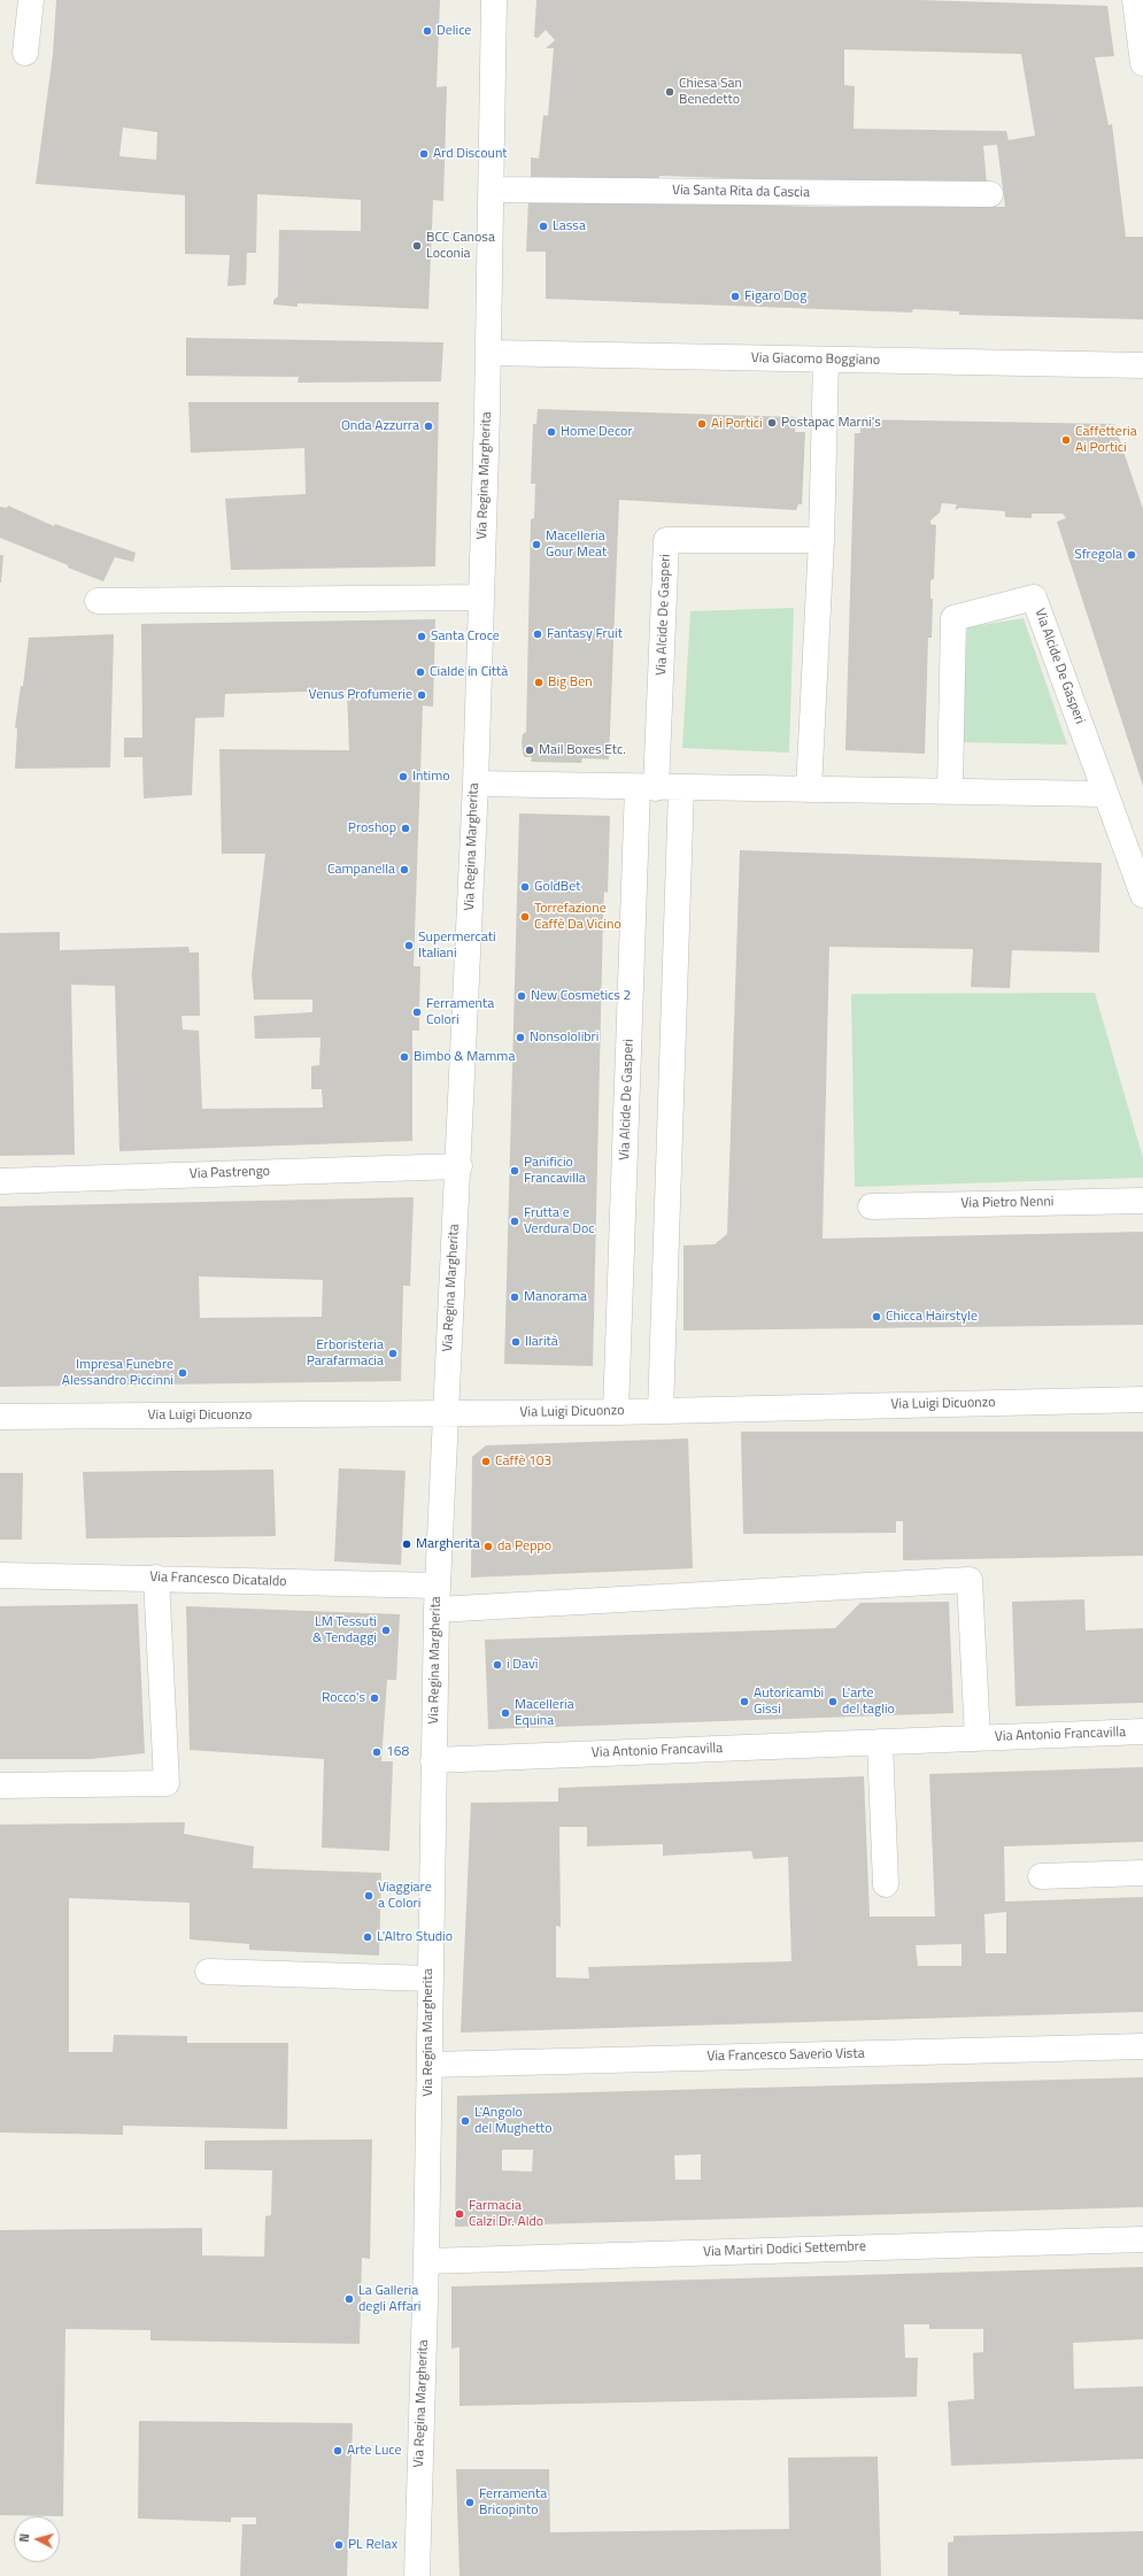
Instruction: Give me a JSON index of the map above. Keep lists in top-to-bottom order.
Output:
{
  "streets": {
    "street": [
      "Via Santa Rita da Cascia",
      "Via Giacomo Boggiano",
      "Via Regina Margherita",
      "Via Alcide De Gasperi",
      "Via Pastrengo",
      "Via Pietro Nenni",
      "Via Luigi Dicuonzo",
      "Via Francesco Dicataldo",
      "Via Antonio Francavilla",
      "Via Francesco Saverio Vista",
      "Via Martiri Dodici Settembre"
    ]
  },
  "crossings": [
    ["Via Santa Rita da Cascia", "Via Regina Margherita"],
    ["Via Giacomo Boggiano", "Via Regina Margherita"],
    ["Via Regina Margherita", "Via Pastrengo"],
    ["Via Regina Margherita", "Via Luigi Dicuonzo"],
    ["Via Regina Margherita", "Via Francesco Dicataldo"],
    ["Via Regina Margherita", "Via Antonio Francavilla"],
    ["Via Regina Margherita", "Via Francesco Saverio Vista"],
    ["Via Regina Margherita", "Via Martiri Dodici Settembre"],
    ["Via Alcide De Gasperi", "Via Luigi Dicuonzo"],
    ["Via Francesco Dicataldo", "Via Antonio Francavilla"]
  ],
  "places": [
    "Delice",
    "Chiesa San Benedetto",
    "Ard Discount",
    "Lassa",
    "BCC Canosa Loconia",
    "Figaro Dog",
    "Postapac Marni's",
    "Ai Portici",
    "Onda Azzurra",
    "Home Decor",
    "Caffetteria Ai Portici",
    "Macelleria Gour Meat",
    "Sfregola",
    "Fantasy Fruit",
    "Santa Croce",
    "Cialde in Città",
    "Big Ben",
    "Venus Profumerie",
    "Mail Boxes Etc.",
    "Intimo",
    "Proshop",
    "Campanella",
    "GoldBet",
    "Torrefazione Caffè Da Vicino",
    "Supermercati Italiani",
    "New Cosmetics 2",
    "Ferramenta Colori",
    "Nonsololibri",
    "Bimbo & Mamma",
    "Panificio Francavilla",
    "Frutta e Verdura Doc",
    "Manorama",
    "Chicca Hairstyle",
    "Ilarità",
    "Erboristeria Parafarmacia",
    "Impresa Funebre Alessandro Piccinni",
    "Caffè 103",
    "Margherita",
    "da Peppo",
    "LM Tessuti & Tendaggi",
    "i Davì",
    "Rocco's",
    "Autoricambi Gissi",
    "L'arte del taglio",
    "Macelleria Equina",
    "168",
    "Viaggiare a Colori",
    "L'Altro Studio",
    "L'Angolo del Mughetto",
    "Farmacia Calzi Dr. Aldo",
    "La Galleria degli Affari",
    "Arte Luce",
    "Ferramenta Bricopinto",
    "PL Relax"
  ],
  "north": "left"
}
